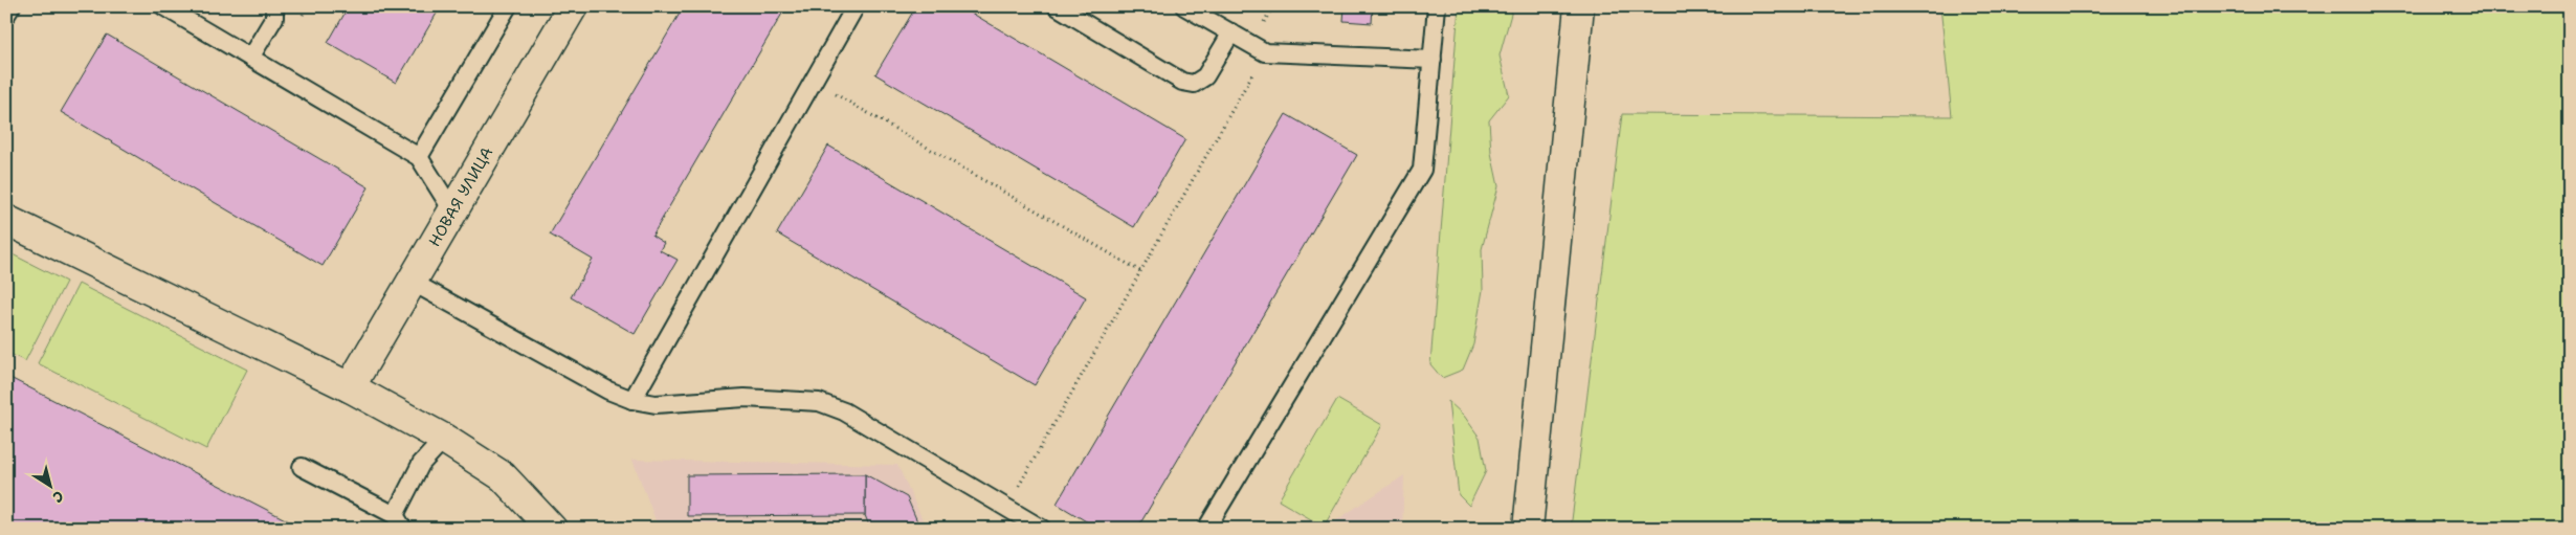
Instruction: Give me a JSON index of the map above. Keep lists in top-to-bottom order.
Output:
{
  "streets": {
    "street": ["НОВАЯ УЛИЦА"]
  },
  "north": "bottom right"
}
